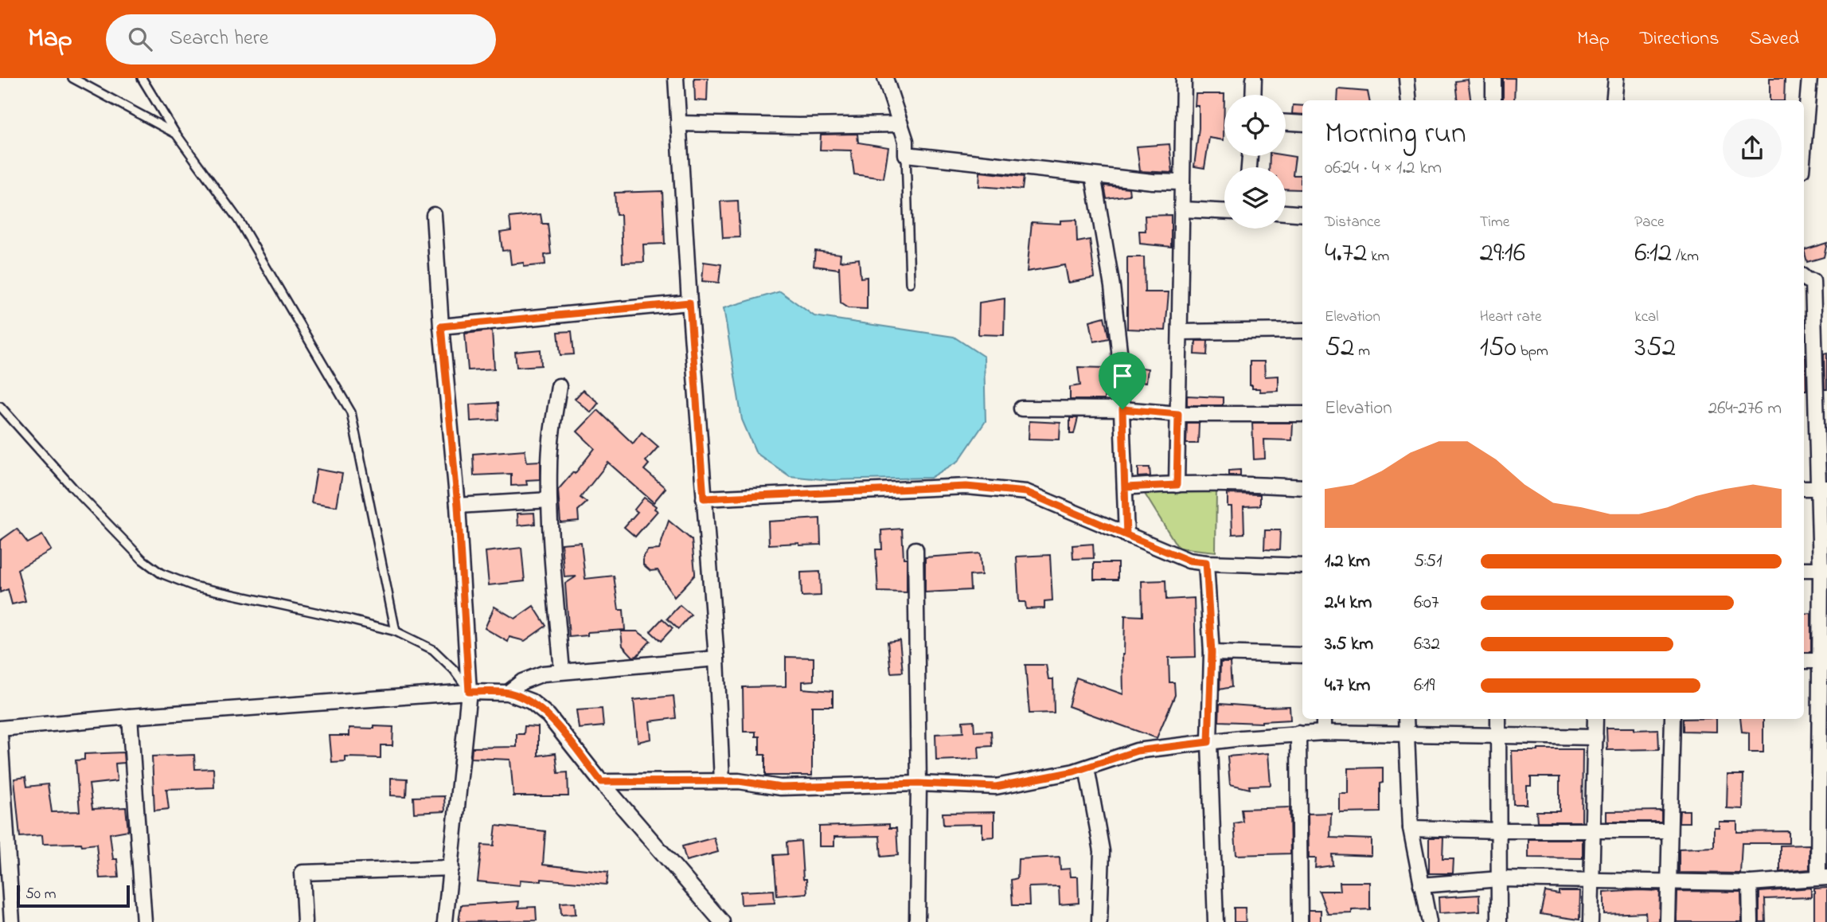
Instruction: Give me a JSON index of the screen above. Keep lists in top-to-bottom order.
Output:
{
  "scale_bar": "50 m",
  "page": {
    "header": "Map",
    "search": "Search here",
    "nav": ["Map", "Directions", "Saved"],
    "heading": ["Morning run", "06:24 · 4 × 1.2 km"],
    "stats": [
      ["Distance", "4.72 km"],
      ["Time", "29:16"],
      ["Pace", "6:12 /km"],
      ["Elevation", "52 m"],
      ["Heart rate", "150 bpm"],
      ["kcal", "352"]
    ],
    "chart": ["Elevation", "264–276 m"],
    "list": [
      {
        "name": "1.2 km",
        "note": "5:51"
      },
      {
        "name": "2.4 km",
        "note": "6:07"
      },
      {
        "name": "3.5 km",
        "note": "6:32"
      },
      {
        "name": "4.7 km",
        "note": "6:19"
      }
    ],
    "scale": "50 m"
  }
}
